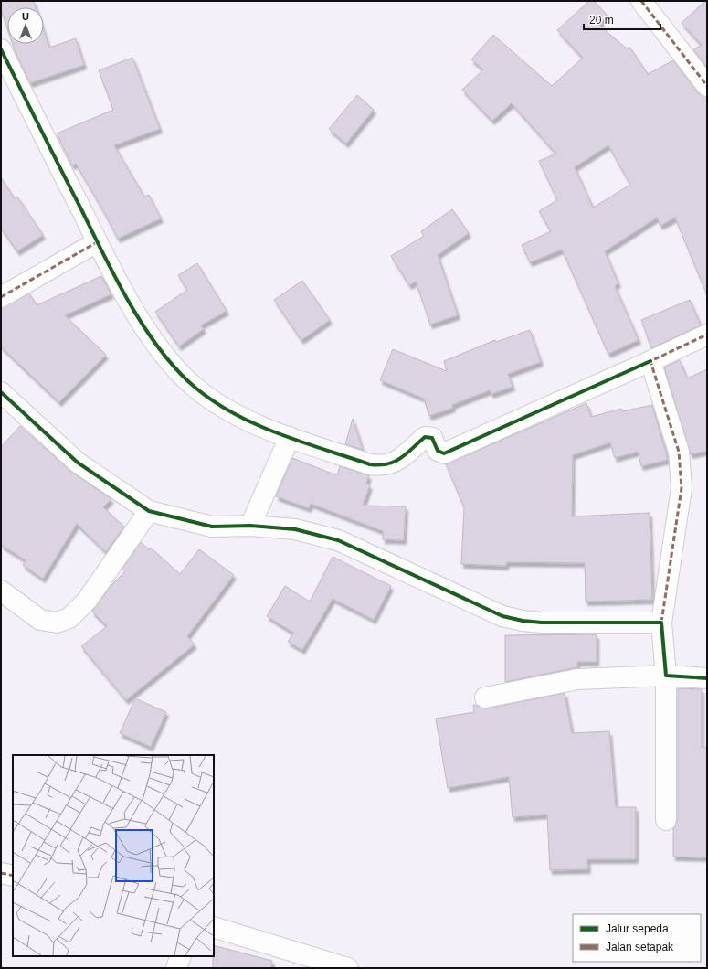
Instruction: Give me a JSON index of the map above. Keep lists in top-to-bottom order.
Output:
{
  "legend": ["Jalur sepeda", "Jalan setapak"],
  "scale_bar": "20 m",
  "north": "top"
}
